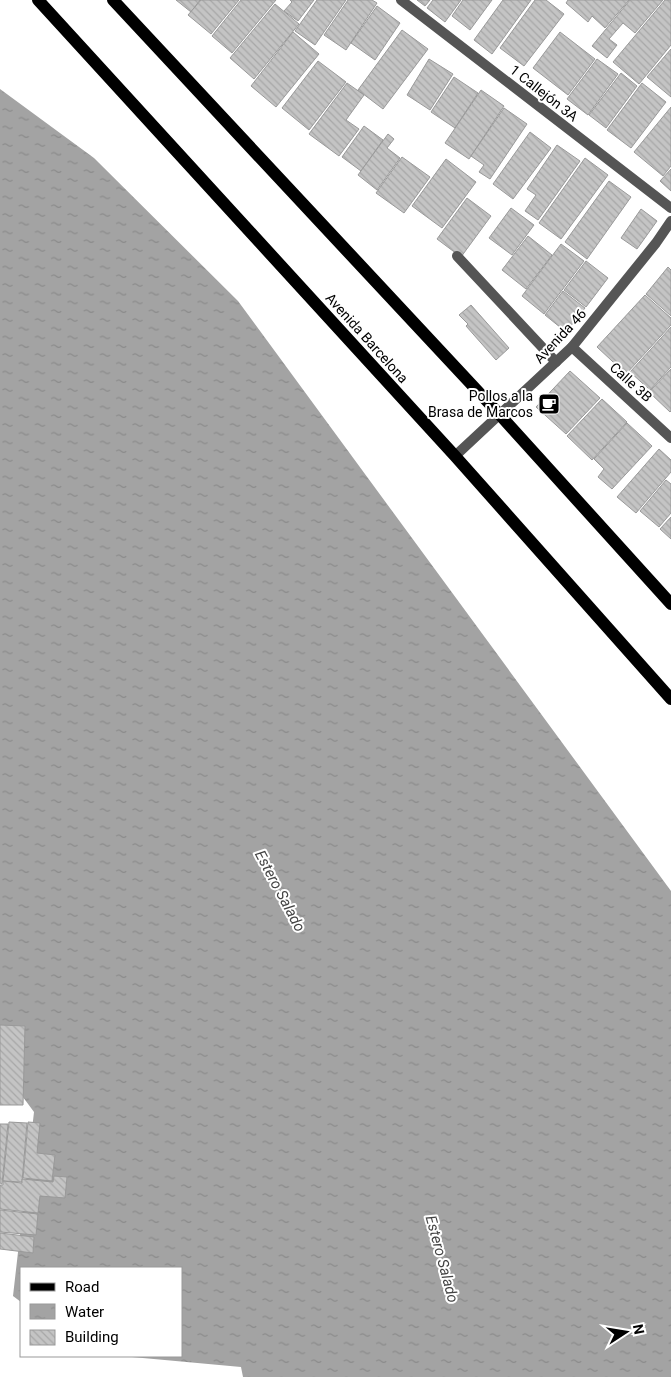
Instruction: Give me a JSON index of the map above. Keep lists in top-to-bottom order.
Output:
{
  "streets": {
    "main road": ["Avenida Barcelona"],
    "street": ["1 Callejón 3A", "Avenida 46", "Calle 3B"]
  },
  "crossings": [
    ["Avenida 46", "Avenida Barcelona"],
    ["Avenida 46", "Calle 3B"]
  ],
  "water": ["Estero Salado"],
  "places": {
    "cafe": ["Pollos a la Brasa de Marcos"]
  },
  "legend": ["Road", "Water", "Building"],
  "north": "right"
}
